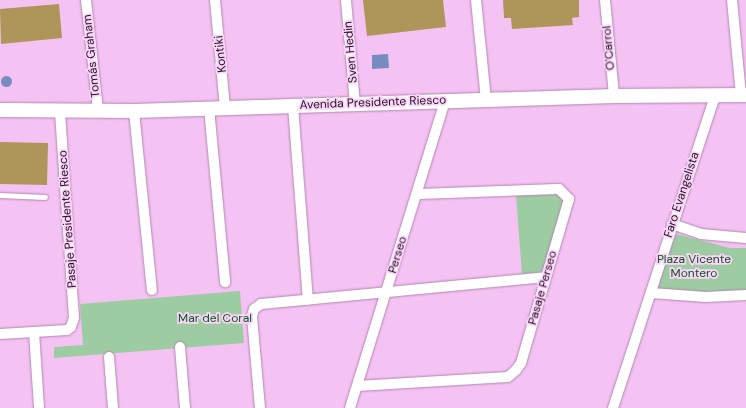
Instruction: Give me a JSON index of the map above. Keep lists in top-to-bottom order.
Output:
{
  "streets": {
    "main road": ["Avenida Presidente Riesco"],
    "street": [
      "O'Carrol",
      "Sven Hedin",
      "Kontiki",
      "Tomás Graham",
      "Faro Evangelista",
      "Pasaje Presidente Riesco",
      "Perseo",
      "Pasaje Perseo"
    ]
  },
  "crossings": [
    ["O'Carrol", "Avenida Presidente Riesco"],
    ["Sven Hedin", "Avenida Presidente Riesco"],
    ["Kontiki", "Avenida Presidente Riesco"],
    ["Tomás Graham", "Avenida Presidente Riesco"],
    ["Avenida Presidente Riesco", "Faro Evangelista"],
    ["Avenida Presidente Riesco", "Pasaje Presidente Riesco"],
    ["Avenida Presidente Riesco", "Perseo"],
    ["Perseo", "Pasaje Perseo"]
  ],
  "parks": ["Plaza Vicente Montero", "Mar del Coral"]
}
